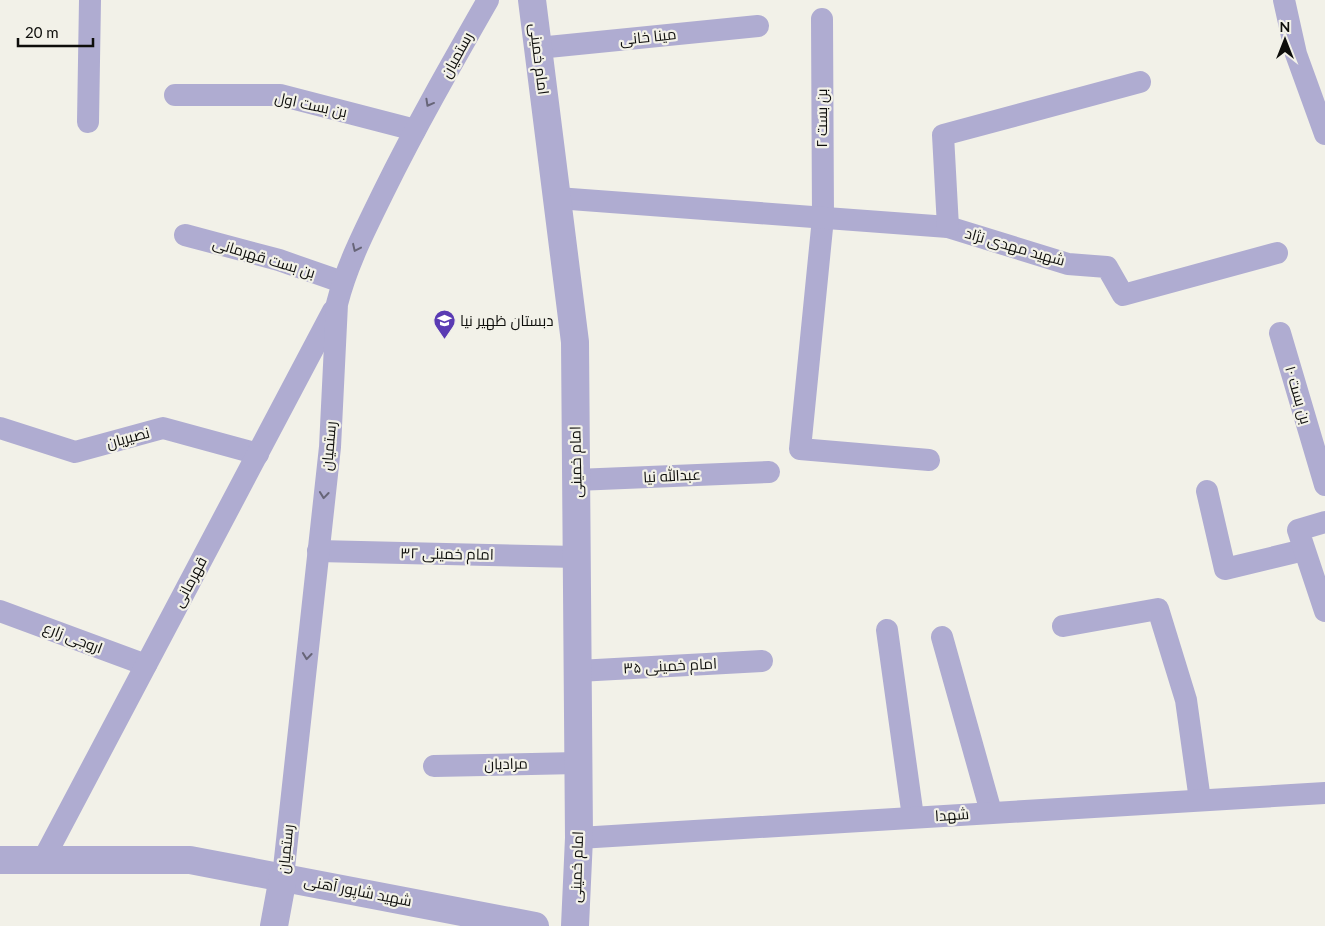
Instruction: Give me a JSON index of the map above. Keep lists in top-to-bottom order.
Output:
{
  "streets": {
    "street": [
      "مینا خانی",
      "رستمیان",
      "امام خمینی",
      "بن بست اول",
      "بن بست ۲",
      "شهید مهدی نژاد",
      "بن بست قهرمانی",
      "بن بست ۱۰",
      "نصیریان",
      "عبدالله نیا",
      "امام خمینی ۳۲",
      "قهرمانی",
      "اروجی زارع",
      "امام خمینی ۳۵",
      "مرادیان",
      "شهدا",
      "شهید شاپور آهنی"
    ]
  },
  "crossings": [
    ["مینا خانی", "امام خمینی"],
    ["رستمیان", "بن بست اول"],
    ["رستمیان", "بن بست قهرمانی"],
    ["رستمیان", "امام خمینی ۳۲"],
    ["رستمیان", "قهرمانی"],
    ["رستمیان", "شهید شاپور آهنی"],
    ["امام خمینی", "شهید مهدی نژاد"],
    ["امام خمینی", "عبدالله نیا"],
    ["امام خمینی", "امام خمینی ۳۲"],
    ["امام خمینی", "امام خمینی ۳۵"],
    ["امام خمینی", "مرادیان"],
    ["امام خمینی", "شهدا"],
    ["بن بست ۲", "شهید مهدی نژاد"],
    ["بن بست قهرمانی", "قهرمانی"],
    ["نصیریان", "قهرمانی"],
    ["قهرمانی", "اروجی زارع"],
    ["قهرمانی", "شهید شاپور آهنی"]
  ],
  "one_way": ["رستمیان"],
  "places": {
    "school or university": ["دبستان ظهیر نیا"]
  },
  "scale_bar": "20 m",
  "north": "top"
}
